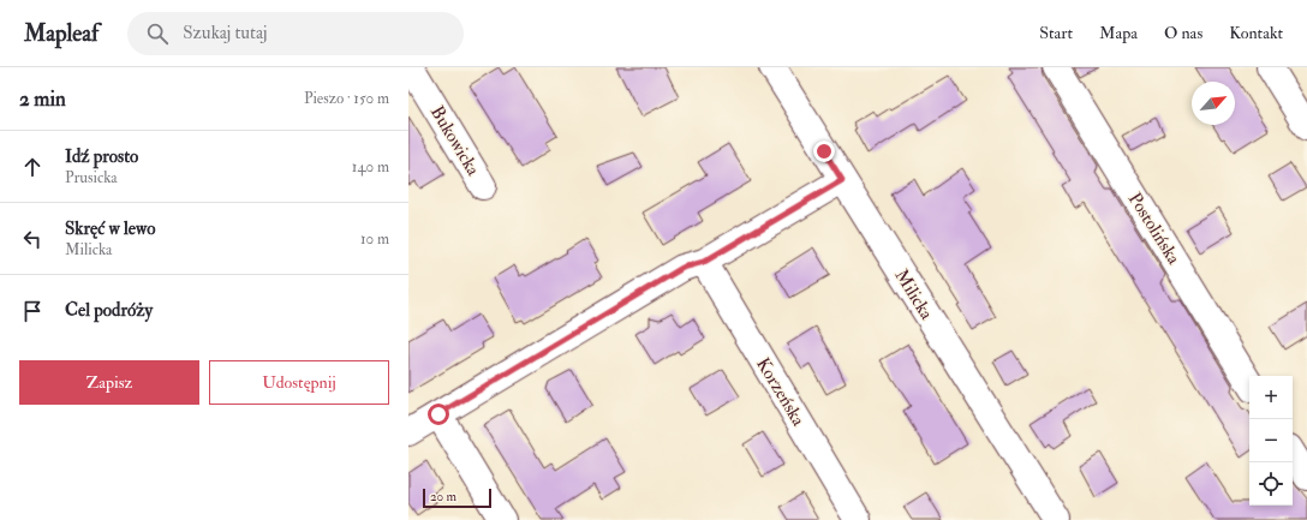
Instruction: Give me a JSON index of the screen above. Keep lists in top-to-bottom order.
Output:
{
  "streets": {
    "street": [
      "Bukowicka",
      "Postolińska",
      "Milicka",
      "Korzeńska"
    ]
  },
  "scale_bar": "20 m",
  "north": "top right",
  "page": {
    "header": "Mapleaf",
    "search": "Szukaj tutaj",
    "nav": [
      "Start",
      "Mapa",
      "O nas",
      "Kontakt"
    ],
    "heading": ["2 min", "Pieszo · 150 m"],
    "list": [
      ["Idź prosto", "Prusicka", "140 m"],
      ["Skręć w lewo", "Milicka", "10 m"],
      "Cel podróży"
    ],
    "buttons": ["Zapisz", "Udostępnij"],
    "map_buttons": ["+", "−"],
    "scale": "20 m"
  }
}
